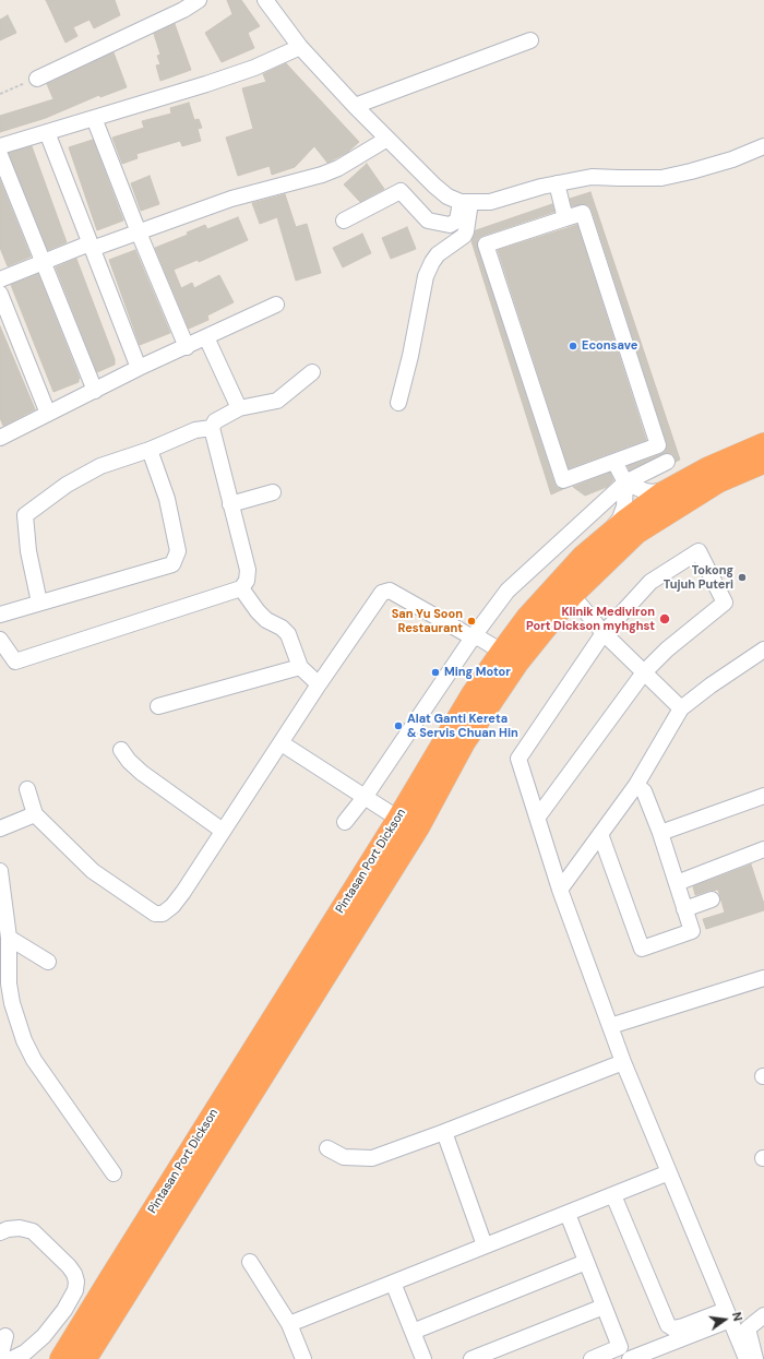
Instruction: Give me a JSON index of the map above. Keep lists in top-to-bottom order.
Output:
{
  "streets": {
    "highway": ["Pintasan Port Dickson"]
  },
  "places": [
    "Econsave",
    "Tokong Tujuh Puteri",
    "Klinik Mediviron Port Dickson myhghst",
    "San Yu Soon Restaurant",
    "Ming Motor",
    "Alat Ganti Kereta & Servis Chuan Hin"
  ],
  "north": "right"
}
